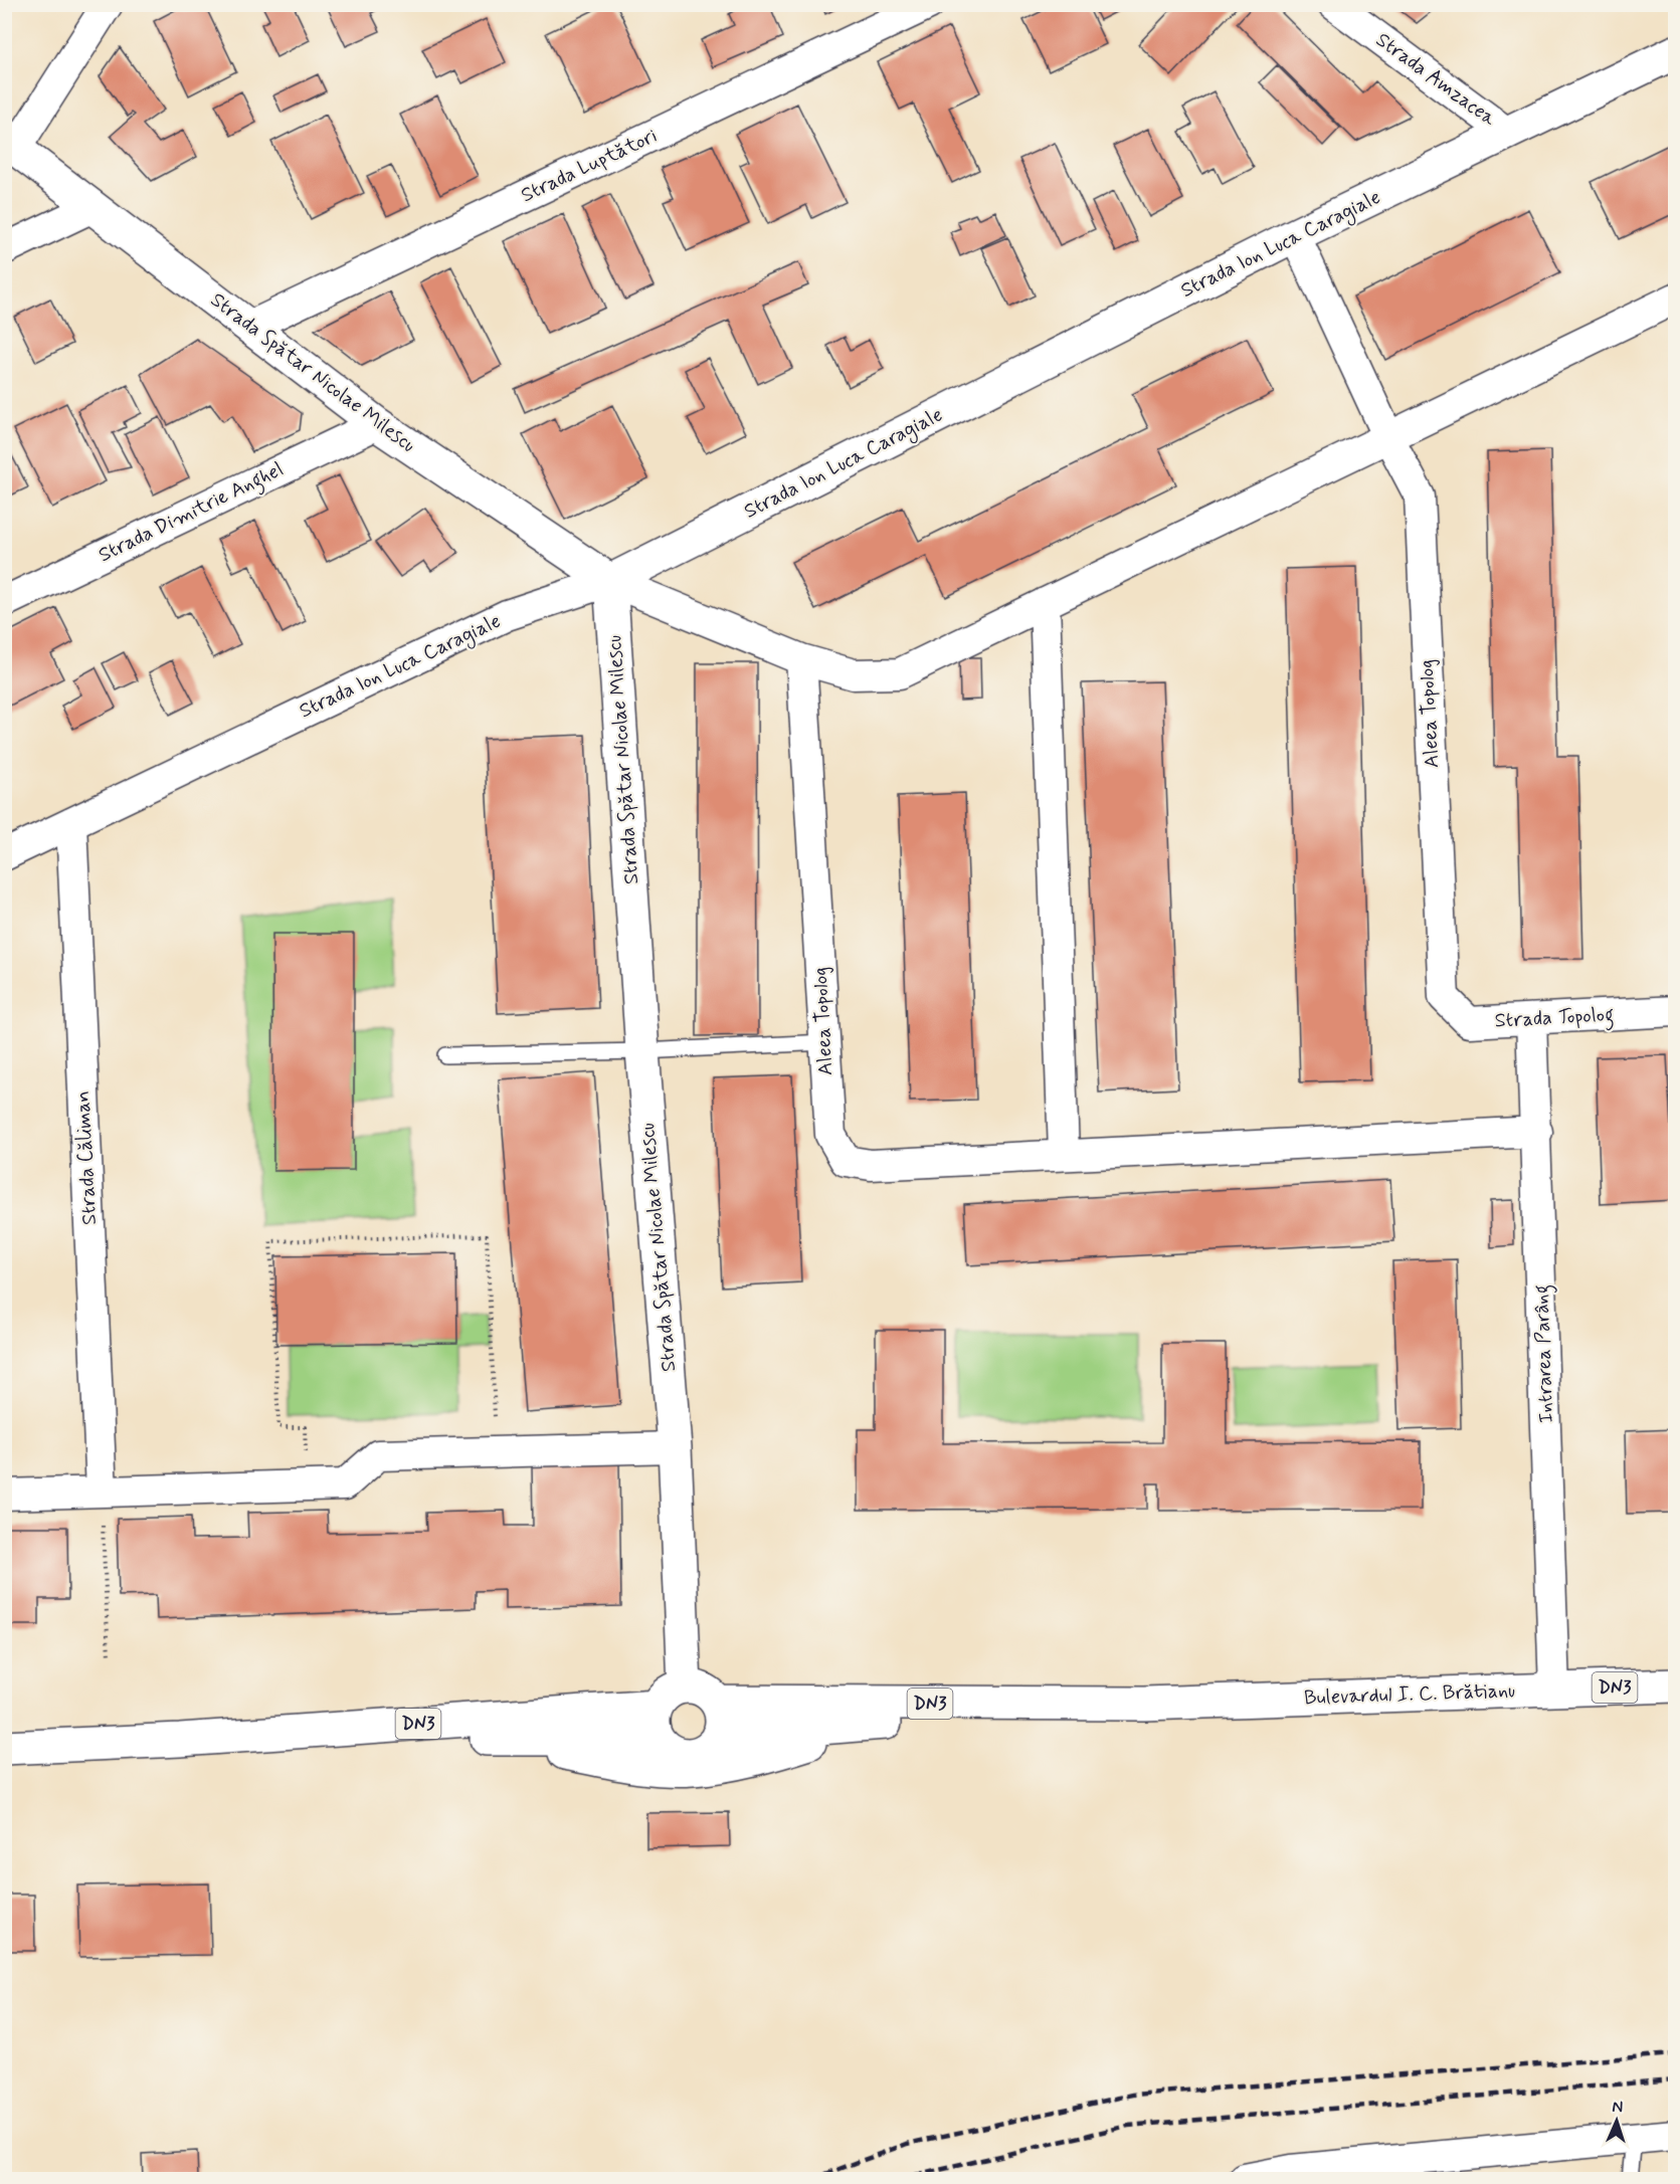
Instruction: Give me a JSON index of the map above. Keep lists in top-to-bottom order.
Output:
{
  "streets": {
    "main road": [
      "Strada Ion Luca Caragiale",
      "Strada Spătar Nicolae Milescu",
      "DN3",
      "Bulevardul I. C. Brătianu"
    ],
    "street": [
      "Strada Amzacea",
      "Strada Luptători",
      "Strada Dimitrie Anghel",
      "Aleea Topolog",
      "Strada Topolog",
      "Strada Căliman",
      "Intrarea Parâng"
    ]
  },
  "crossings": [
    ["Strada Amzacea", "Strada Ion Luca Caragiale"],
    ["Strada Luptători", "Strada Spătar Nicolae Milescu"],
    ["Strada Ion Luca Caragiale", "Strada Spătar Nicolae Milescu"],
    ["Strada Ion Luca Caragiale", "Aleea Topolog"],
    ["Strada Ion Luca Caragiale", "Strada Căliman"],
    ["Strada Spătar Nicolae Milescu", "Strada Dimitrie Anghel"],
    ["Strada Spătar Nicolae Milescu", "DN3"],
    ["Strada Spătar Nicolae Milescu", "Bulevardul I. C. Brătianu"],
    ["Aleea Topolog", "Strada Topolog"],
    ["Aleea Topolog", "Intrarea Parâng"],
    ["Strada Topolog", "Intrarea Parâng"],
    ["Intrarea Parâng", "Bulevardul I. C. Brătianu"],
    ["DN3", "Bulevardul I. C. Brătianu"]
  ],
  "north": "top"
}
